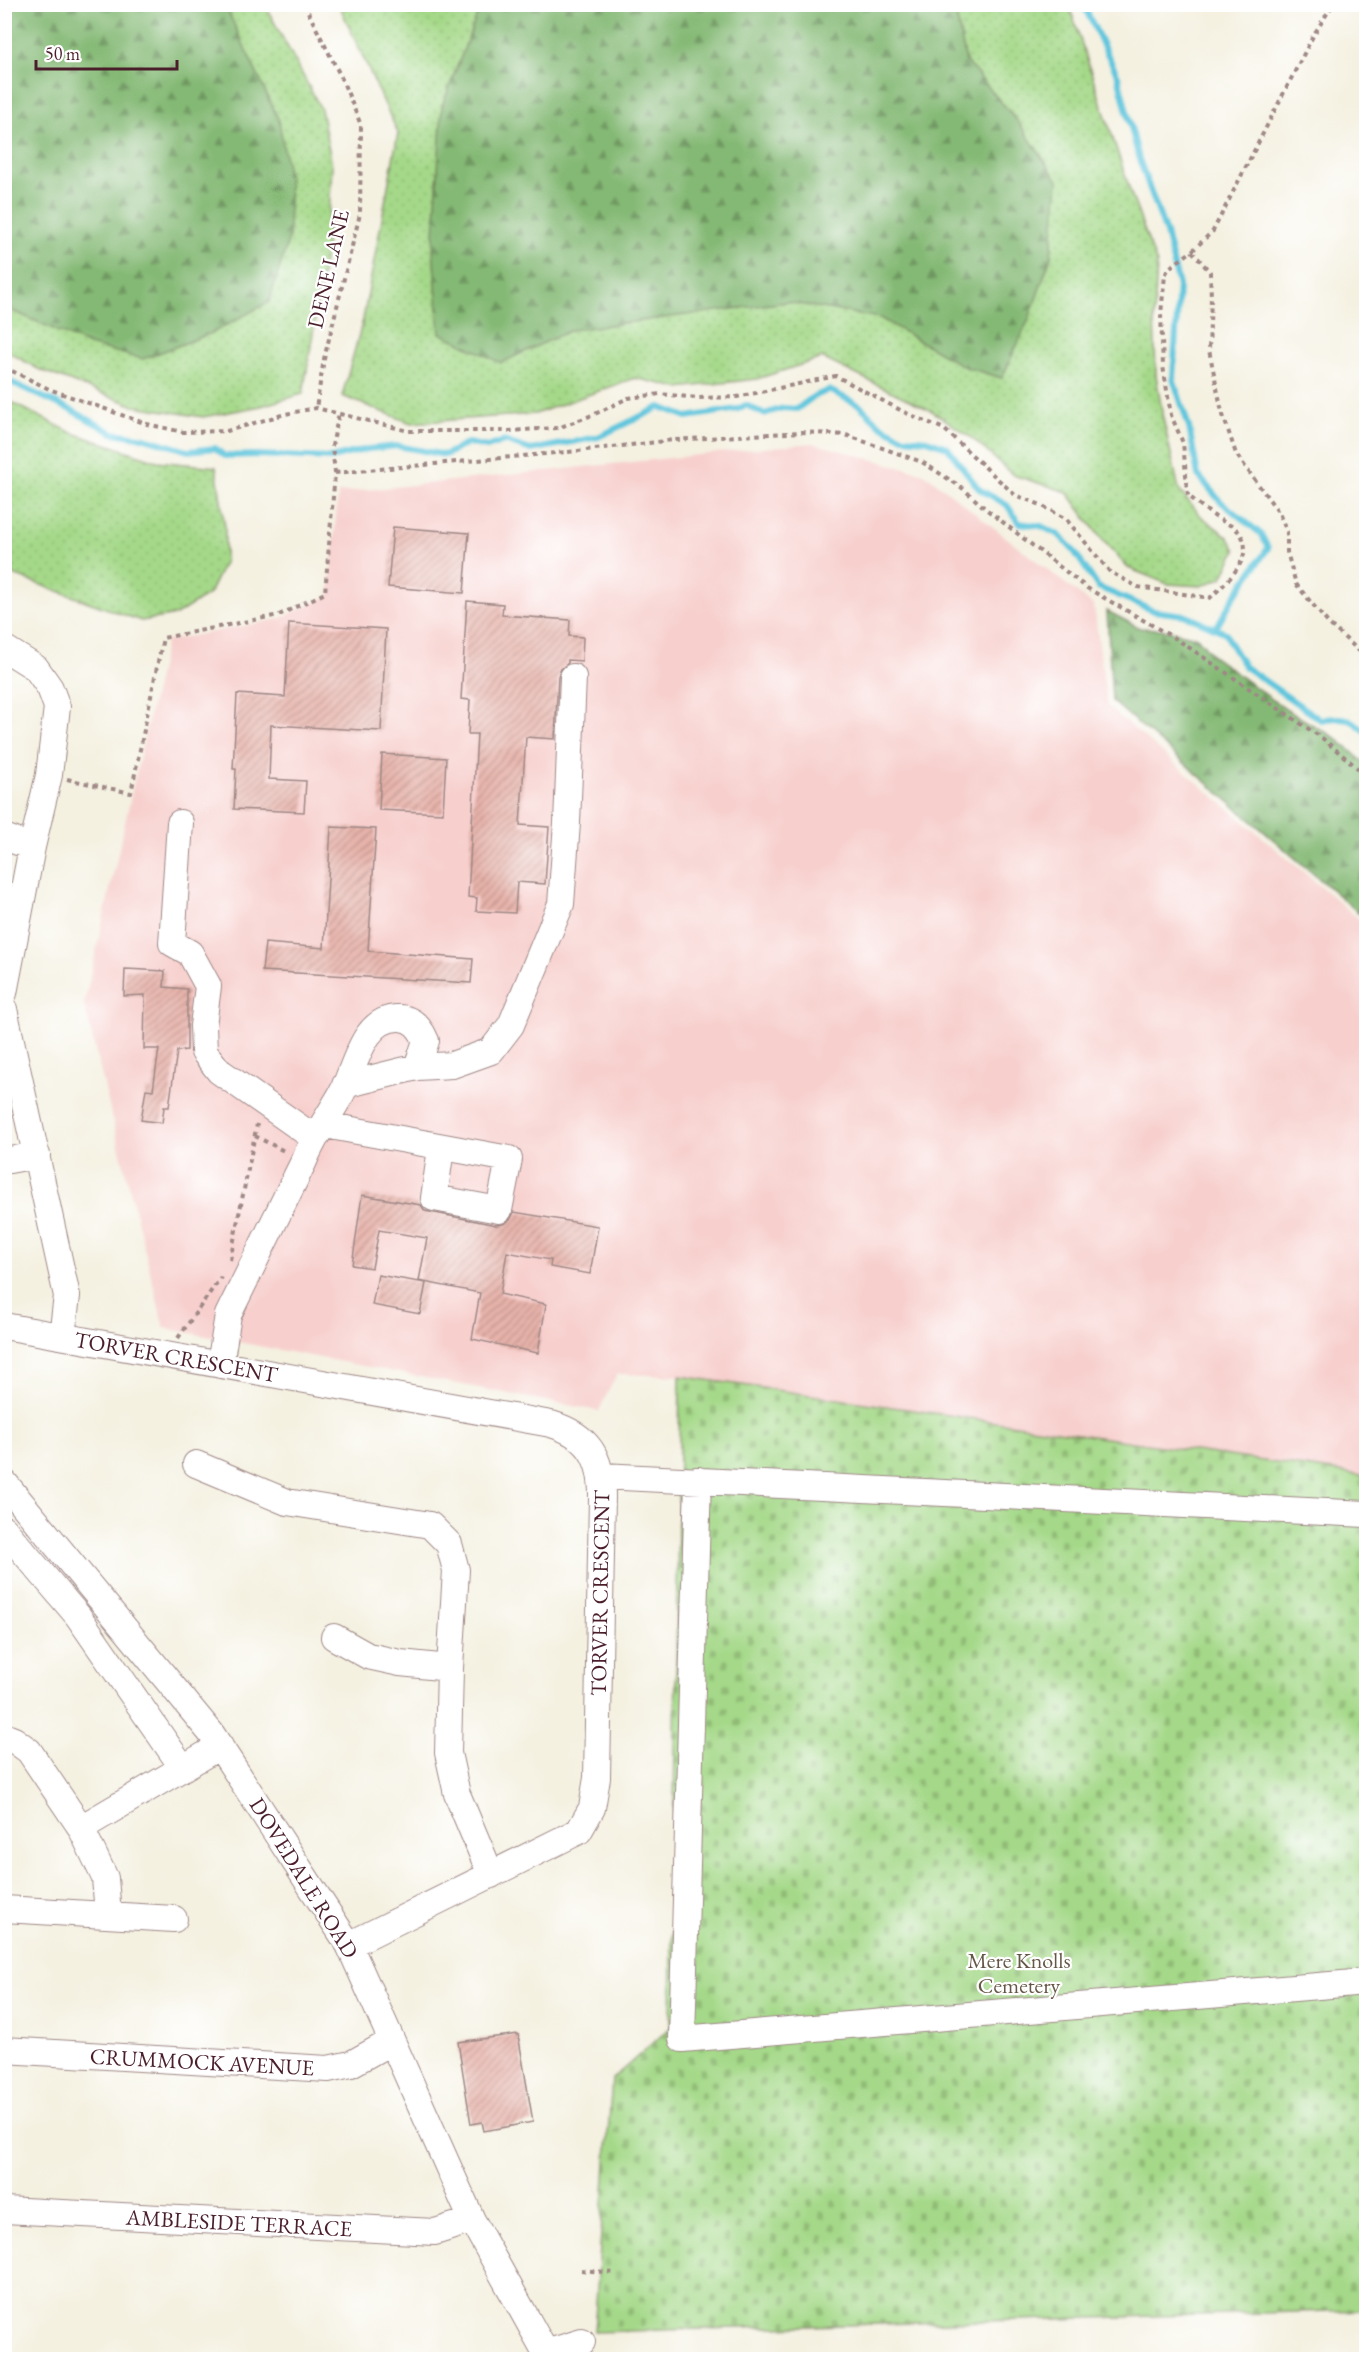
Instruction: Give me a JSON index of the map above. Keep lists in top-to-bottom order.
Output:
{
  "streets": {
    "street": [
      "TORVER CRESCENT",
      "DOVEDALE ROAD",
      "CRUMMOCK AVENUE",
      "AMBLESIDE TERRACE"
    ],
    "path": ["DENE LANE"]
  },
  "crossings": [
    ["TORVER CRESCENT", "DOVEDALE ROAD"],
    ["DOVEDALE ROAD", "CRUMMOCK AVENUE"],
    ["DOVEDALE ROAD", "AMBLESIDE TERRACE"]
  ],
  "parks": ["Mere Knolls Cemetery"],
  "scale_bar": "50 m"
}
